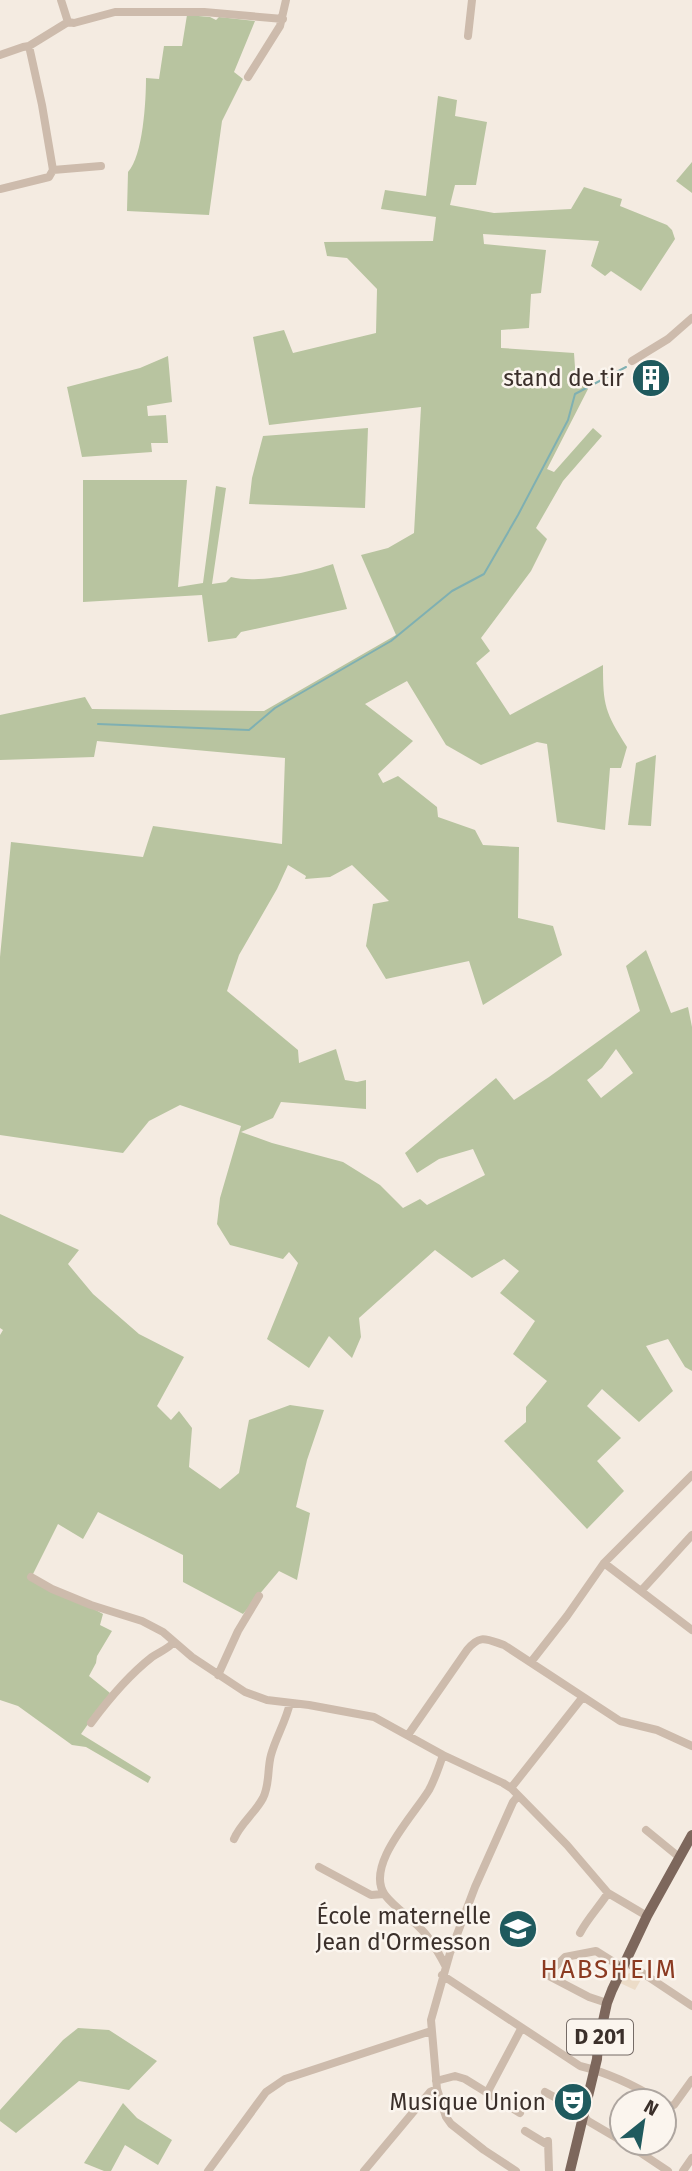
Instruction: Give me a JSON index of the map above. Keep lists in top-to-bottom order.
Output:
{
  "streets": {
    "main road": ["D 201"]
  },
  "districts": ["HABSHEIM"],
  "places": {
    "building": ["stand de tir"],
    "school or university": ["École maternelle Jean d'Ormesson"],
    "theatre": ["Musique Union"]
  },
  "north": "top right"
}
